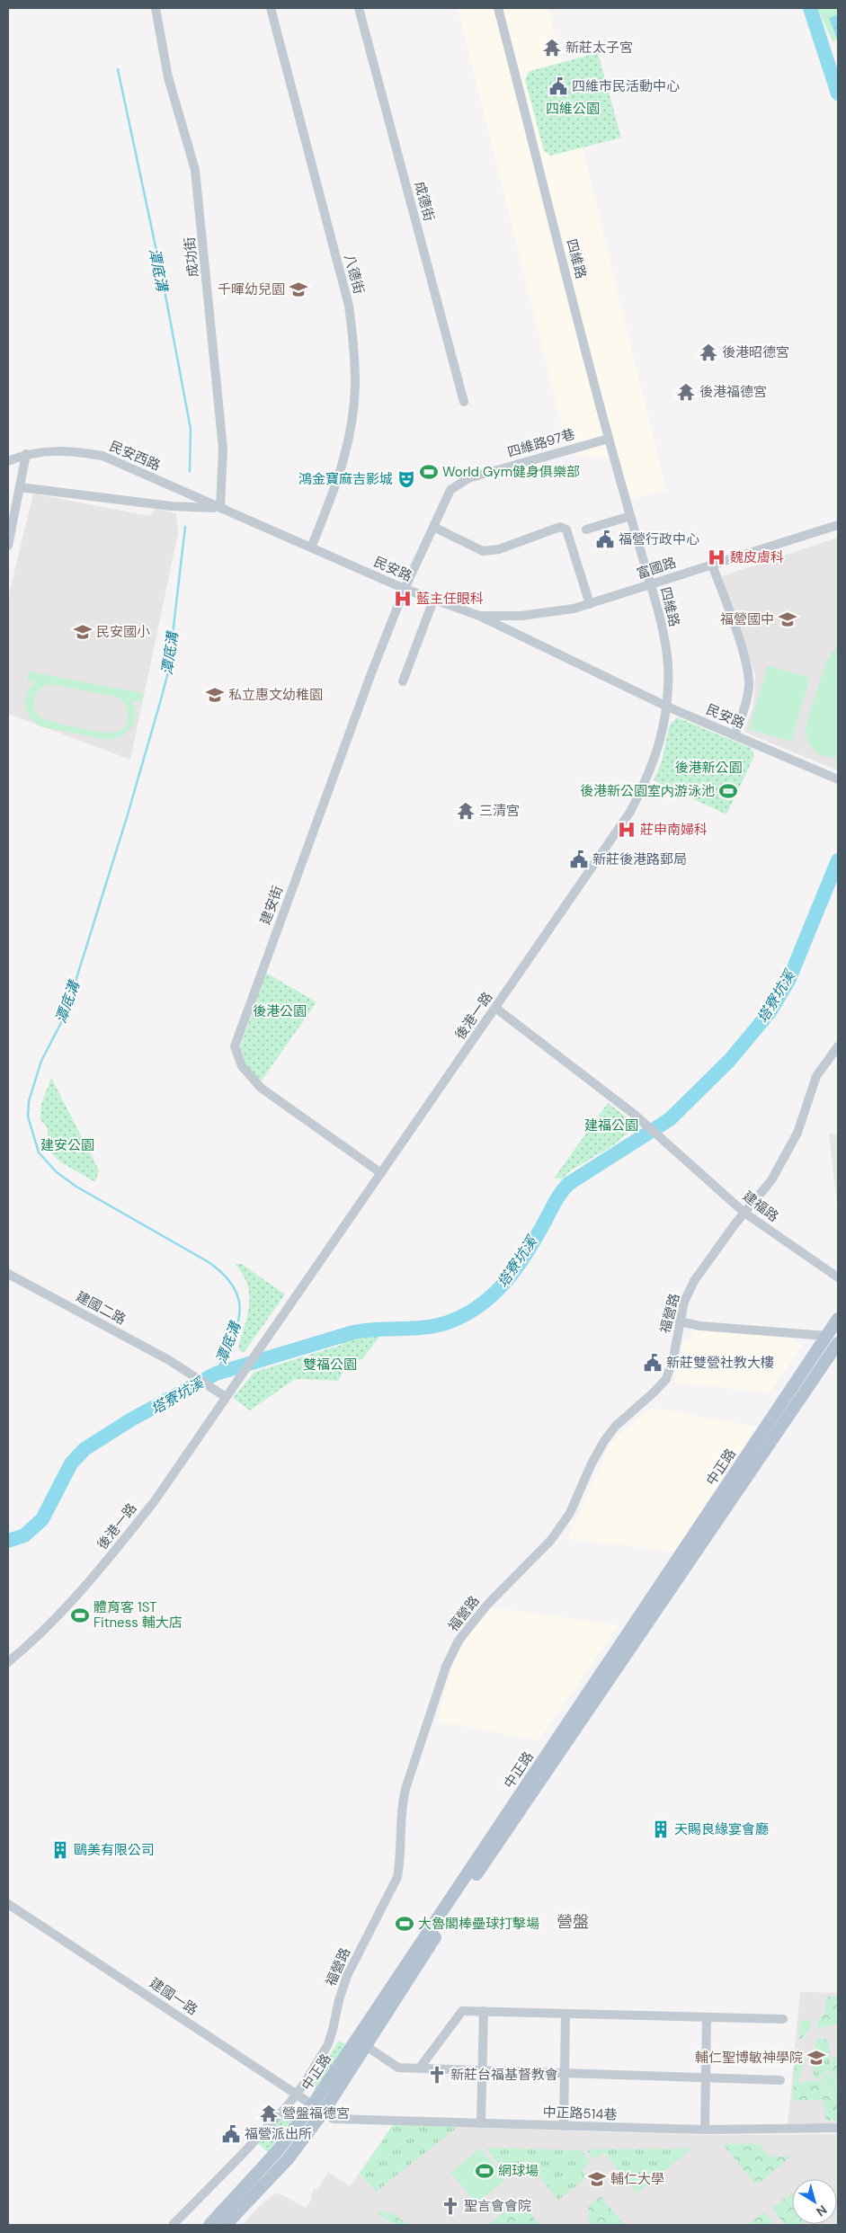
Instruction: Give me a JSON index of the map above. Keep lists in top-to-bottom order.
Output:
{
  "streets": {
    "main road": ["中正路"],
    "street": [
      "成德街",
      "成功街",
      "四維路",
      "八德街",
      "四維路97巷",
      "民安西路",
      "富國路",
      "民安路",
      "建安街",
      "後港一路",
      "建福路",
      "建國二路",
      "福營路",
      "建國一路",
      "中正路514巷"
    ]
  },
  "crossings": [
    ["成功街", "民安西路"],
    ["成功街", "民安路"],
    ["四維路", "四維路97巷"],
    ["四維路", "富國路"],
    ["四維路", "民安路"],
    ["四維路", "後港一路"],
    ["八德街", "民安路"],
    ["四維路97巷", "建安街"],
    ["民安西路", "民安路"],
    ["富國路", "民安路"],
    ["民安路", "建安街"],
    ["民安路", "後港一路"],
    ["建安街", "後港一路"],
    ["後港一路", "建福路"],
    ["後港一路", "建國二路"],
    ["建福路", "福營路"],
    ["福營路", "建國一路"],
    ["中正路", "建國一路"],
    ["中正路", "中正路514巷"],
    ["建國一路", "中正路514巷"]
  ],
  "districts": ["營盤"],
  "water": ["潭底溝", "塔寮坑溪"],
  "parks": [
    "四維公園",
    "後港新公園",
    "後港公園",
    "建福公園",
    "建安公園",
    "雙福公園"
  ],
  "places": {
    "temple": [
      "新莊太子宮",
      "後港昭德宮",
      "後港福德宮",
      "三清宮",
      "營盤福德宮"
    ],
    "public building": [
      "四維市民活動中心",
      "福營行政中心",
      "新莊後港路郵局",
      "新莊雙營社教大樓",
      "福營派出所"
    ],
    "school or university": [
      "千暉幼兒園",
      "福營國中",
      "民安國小",
      "私立惠文幼稚園",
      "輔仁聖博敏神學院",
      "輔仁大學"
    ],
    "sports": [
      "World Gym健身俱樂部",
      "後港新公園室内游泳池",
      "體育客 1ST Fitness 輔大店",
      "大魯閣棒壘球打擊場",
      "網球場"
    ],
    "theatre": ["鴻金寶麻吉影城"],
    "hospital": ["魏皮膚科", "藍主任眼科", "莊申南婦科"],
    "building": ["天賜良緣宴會廳", "鷗美有限公司"],
    "church": ["新莊台福基督教會", "聖言會會院"]
  },
  "north": "bottom right"
}
